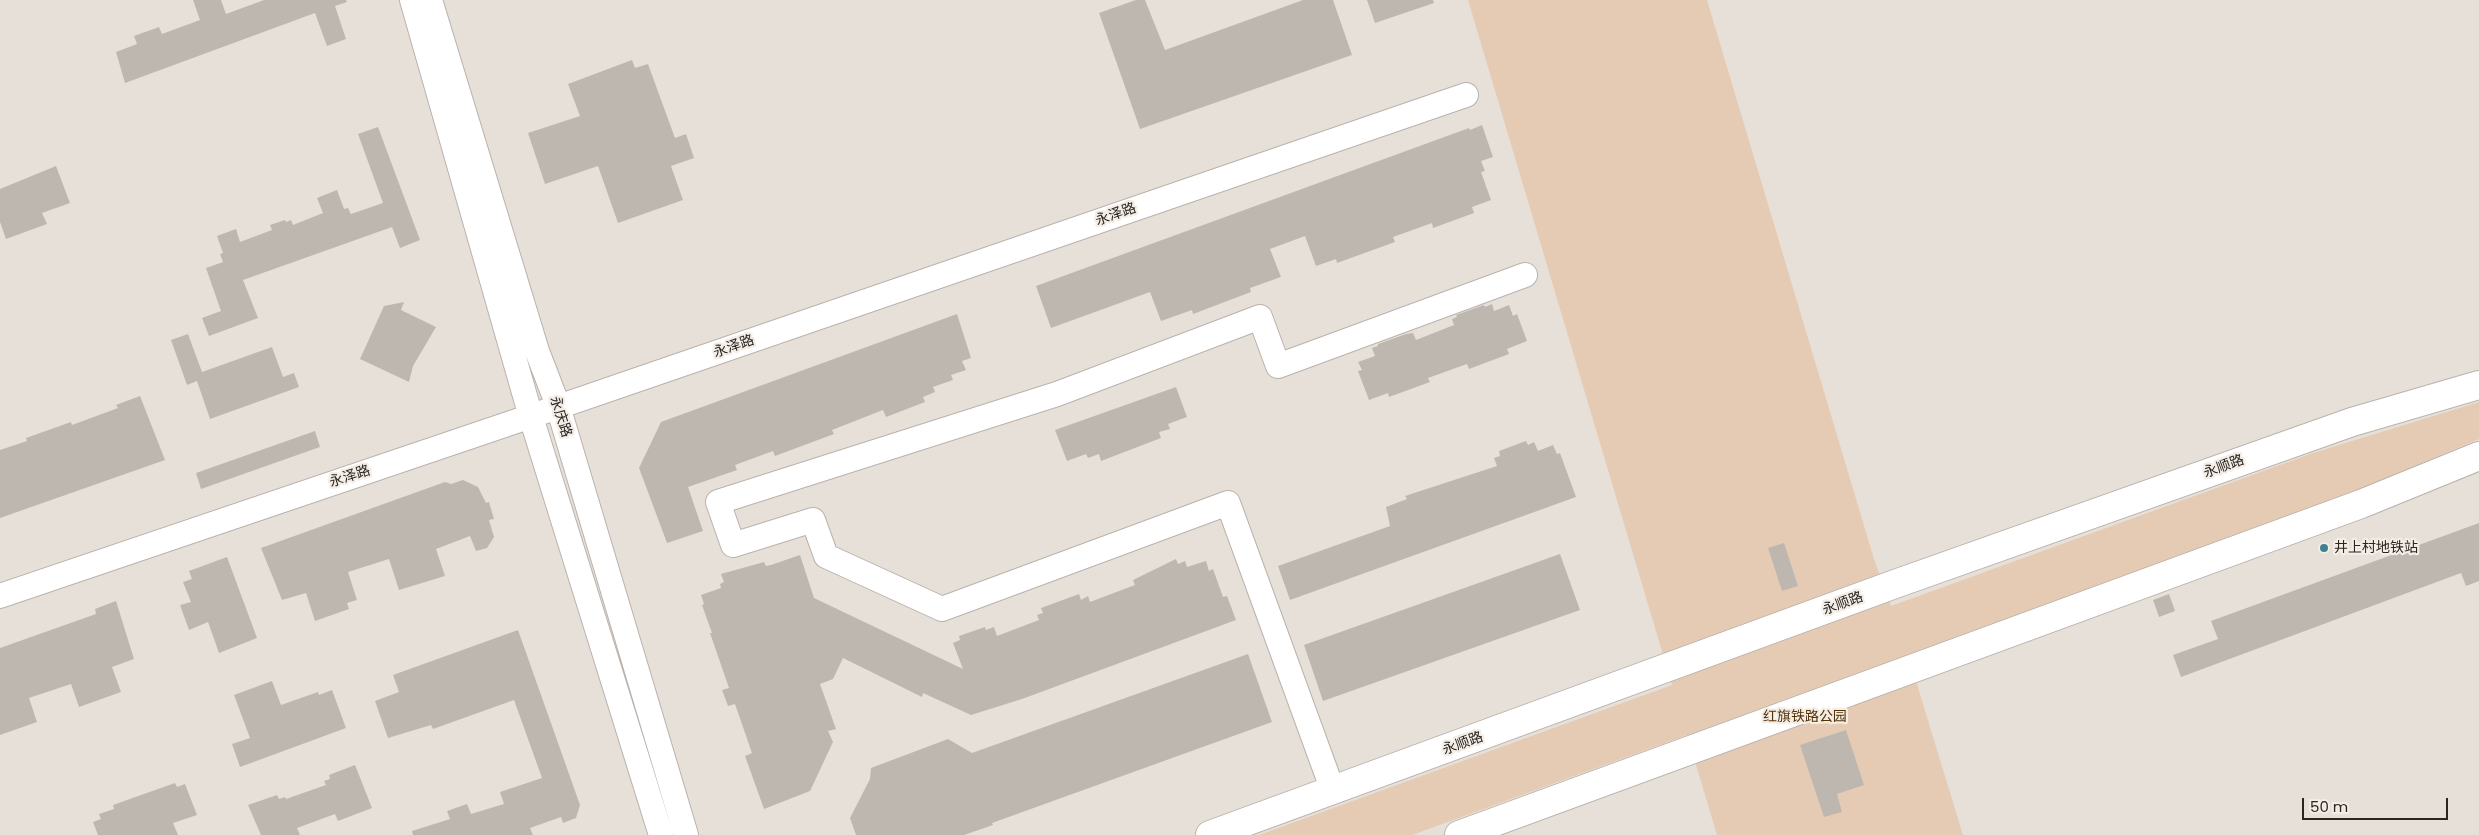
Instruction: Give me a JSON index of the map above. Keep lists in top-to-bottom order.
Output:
{
  "streets": {
    "main road": ["永顺路"],
    "street": ["永泽路", "永庆路"]
  },
  "crossings": [
    ["永泽路", "永庆路"]
  ],
  "parks": ["红旗铁路公园"],
  "places": ["井上村地铁站"],
  "scale_bar": "50 m"
}
